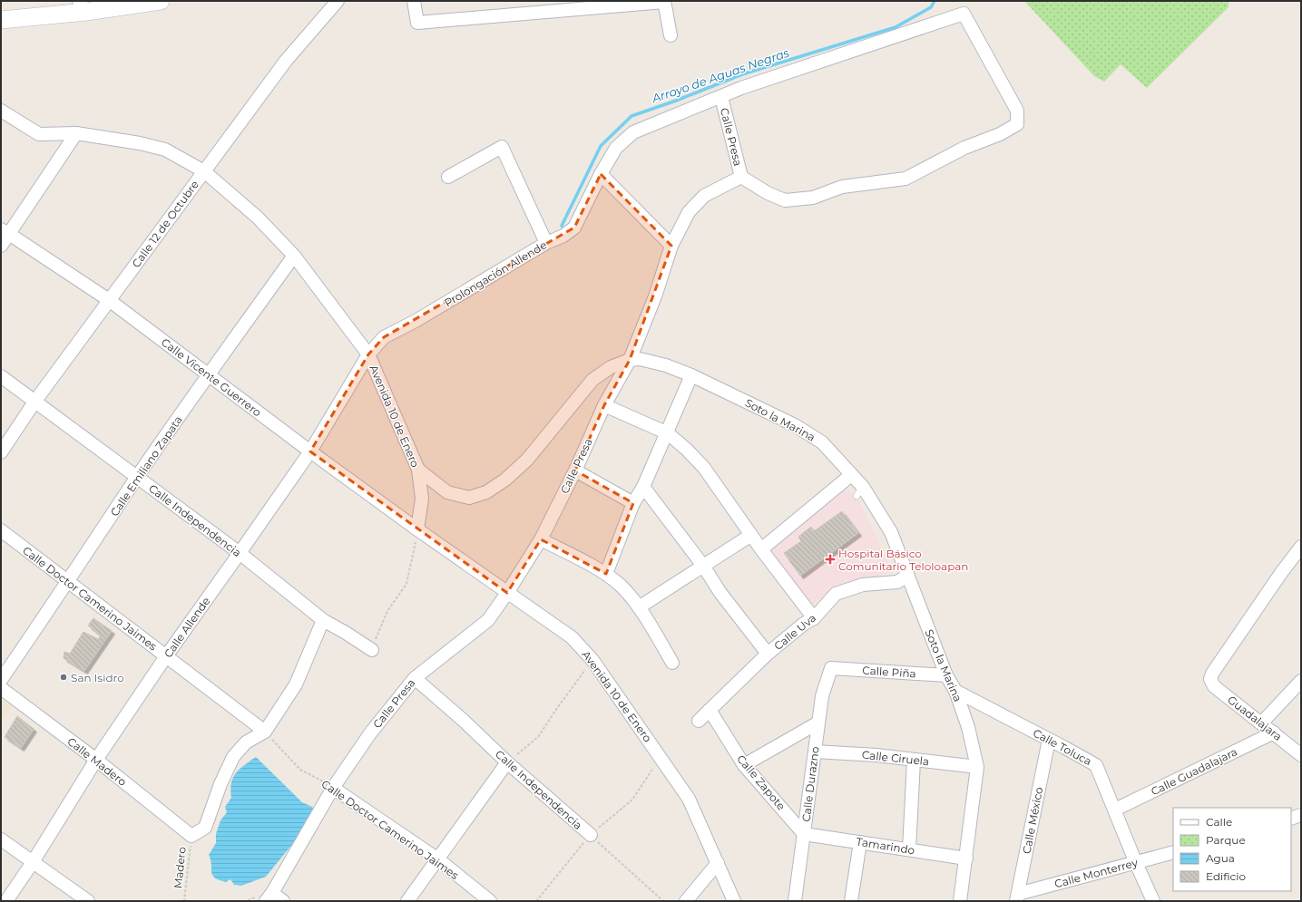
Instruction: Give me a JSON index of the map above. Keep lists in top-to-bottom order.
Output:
{
  "streets": {
    "street": [
      "Calle Presa",
      "Calle 12 de Octubre",
      "Prolongación Allende",
      "Calle Vicente Guerrero",
      "Avenida 10 de Enero",
      "Soto la Marina",
      "Calle Emiliano Zapata",
      "Calle Independencia",
      "Calle Doctor Camerino Jaimes",
      "Calle Allende",
      "Calle Uva",
      "Calle Piña",
      "Guadalajara",
      "Calle Toluca",
      "Calle Ciruela",
      "Calle Madero",
      "Calle Guadalajara",
      "Calle Zapote",
      "Calle Durazno",
      "Calle México",
      "Tamarindo",
      "Calle Monterrey"
    ],
    "path": ["Madero"]
  },
  "crossings": [
    ["Calle Presa", "Prolongación Allende"],
    ["Calle Presa", "Avenida 10 de Enero"],
    ["Calle Presa", "Soto la Marina"],
    ["Calle Presa", "Calle Independencia"],
    ["Calle Presa", "Calle Doctor Camerino Jaimes"],
    ["Calle 12 de Octubre", "Calle Vicente Guerrero"],
    ["Calle 12 de Octubre", "Avenida 10 de Enero"],
    ["Calle 12 de Octubre", "Calle Independencia"],
    ["Prolongación Allende", "Avenida 10 de Enero"],
    ["Prolongación Allende", "Calle Allende"],
    ["Calle Vicente Guerrero", "Avenida 10 de Enero"],
    ["Calle Vicente Guerrero", "Calle Emiliano Zapata"],
    ["Calle Vicente Guerrero", "Calle Allende"],
    ["Avenida 10 de Enero", "Soto la Marina"],
    ["Avenida 10 de Enero", "Calle Emiliano Zapata"],
    ["Avenida 10 de Enero", "Calle Allende"],
    ["Soto la Marina", "Calle Uva"],
    ["Soto la Marina", "Calle Piña"],
    ["Soto la Marina", "Calle Toluca"],
    ["Soto la Marina", "Calle Ciruela"],
    ["Soto la Marina", "Tamarindo"],
    ["Calle Emiliano Zapata", "Calle Independencia"],
    ["Calle Emiliano Zapata", "Calle Doctor Camerino Jaimes"],
    ["Calle Independencia", "Calle Allende"],
    ["Calle Doctor Camerino Jaimes", "Calle Allende"],
    ["Calle Allende", "Calle Madero"],
    ["Calle Uva", "Calle Zapote"],
    ["Calle Piña", "Calle Durazno"],
    ["Guadalajara", "Calle Guadalajara"],
    ["Calle Toluca", "Calle Guadalajara"],
    ["Calle Toluca", "Calle México"],
    ["Calle Toluca", "Calle Monterrey"],
    ["Calle Ciruela", "Calle Durazno"],
    ["Calle Madero", "Madero"],
    ["Calle Zapote", "Calle Durazno"],
    ["Calle Zapote", "Tamarindo"],
    ["Calle Durazno", "Tamarindo"],
    ["Calle México", "Calle Monterrey"]
  ],
  "water": ["Arroyo de Aguas Negras"],
  "places": {
    "health": ["Hospital Básico Comunitario Teloloapan"],
    "other": ["San Isidro"]
  },
  "legend": [
    "Calle",
    "Parque",
    "Agua",
    "Edificio"
  ]
}
